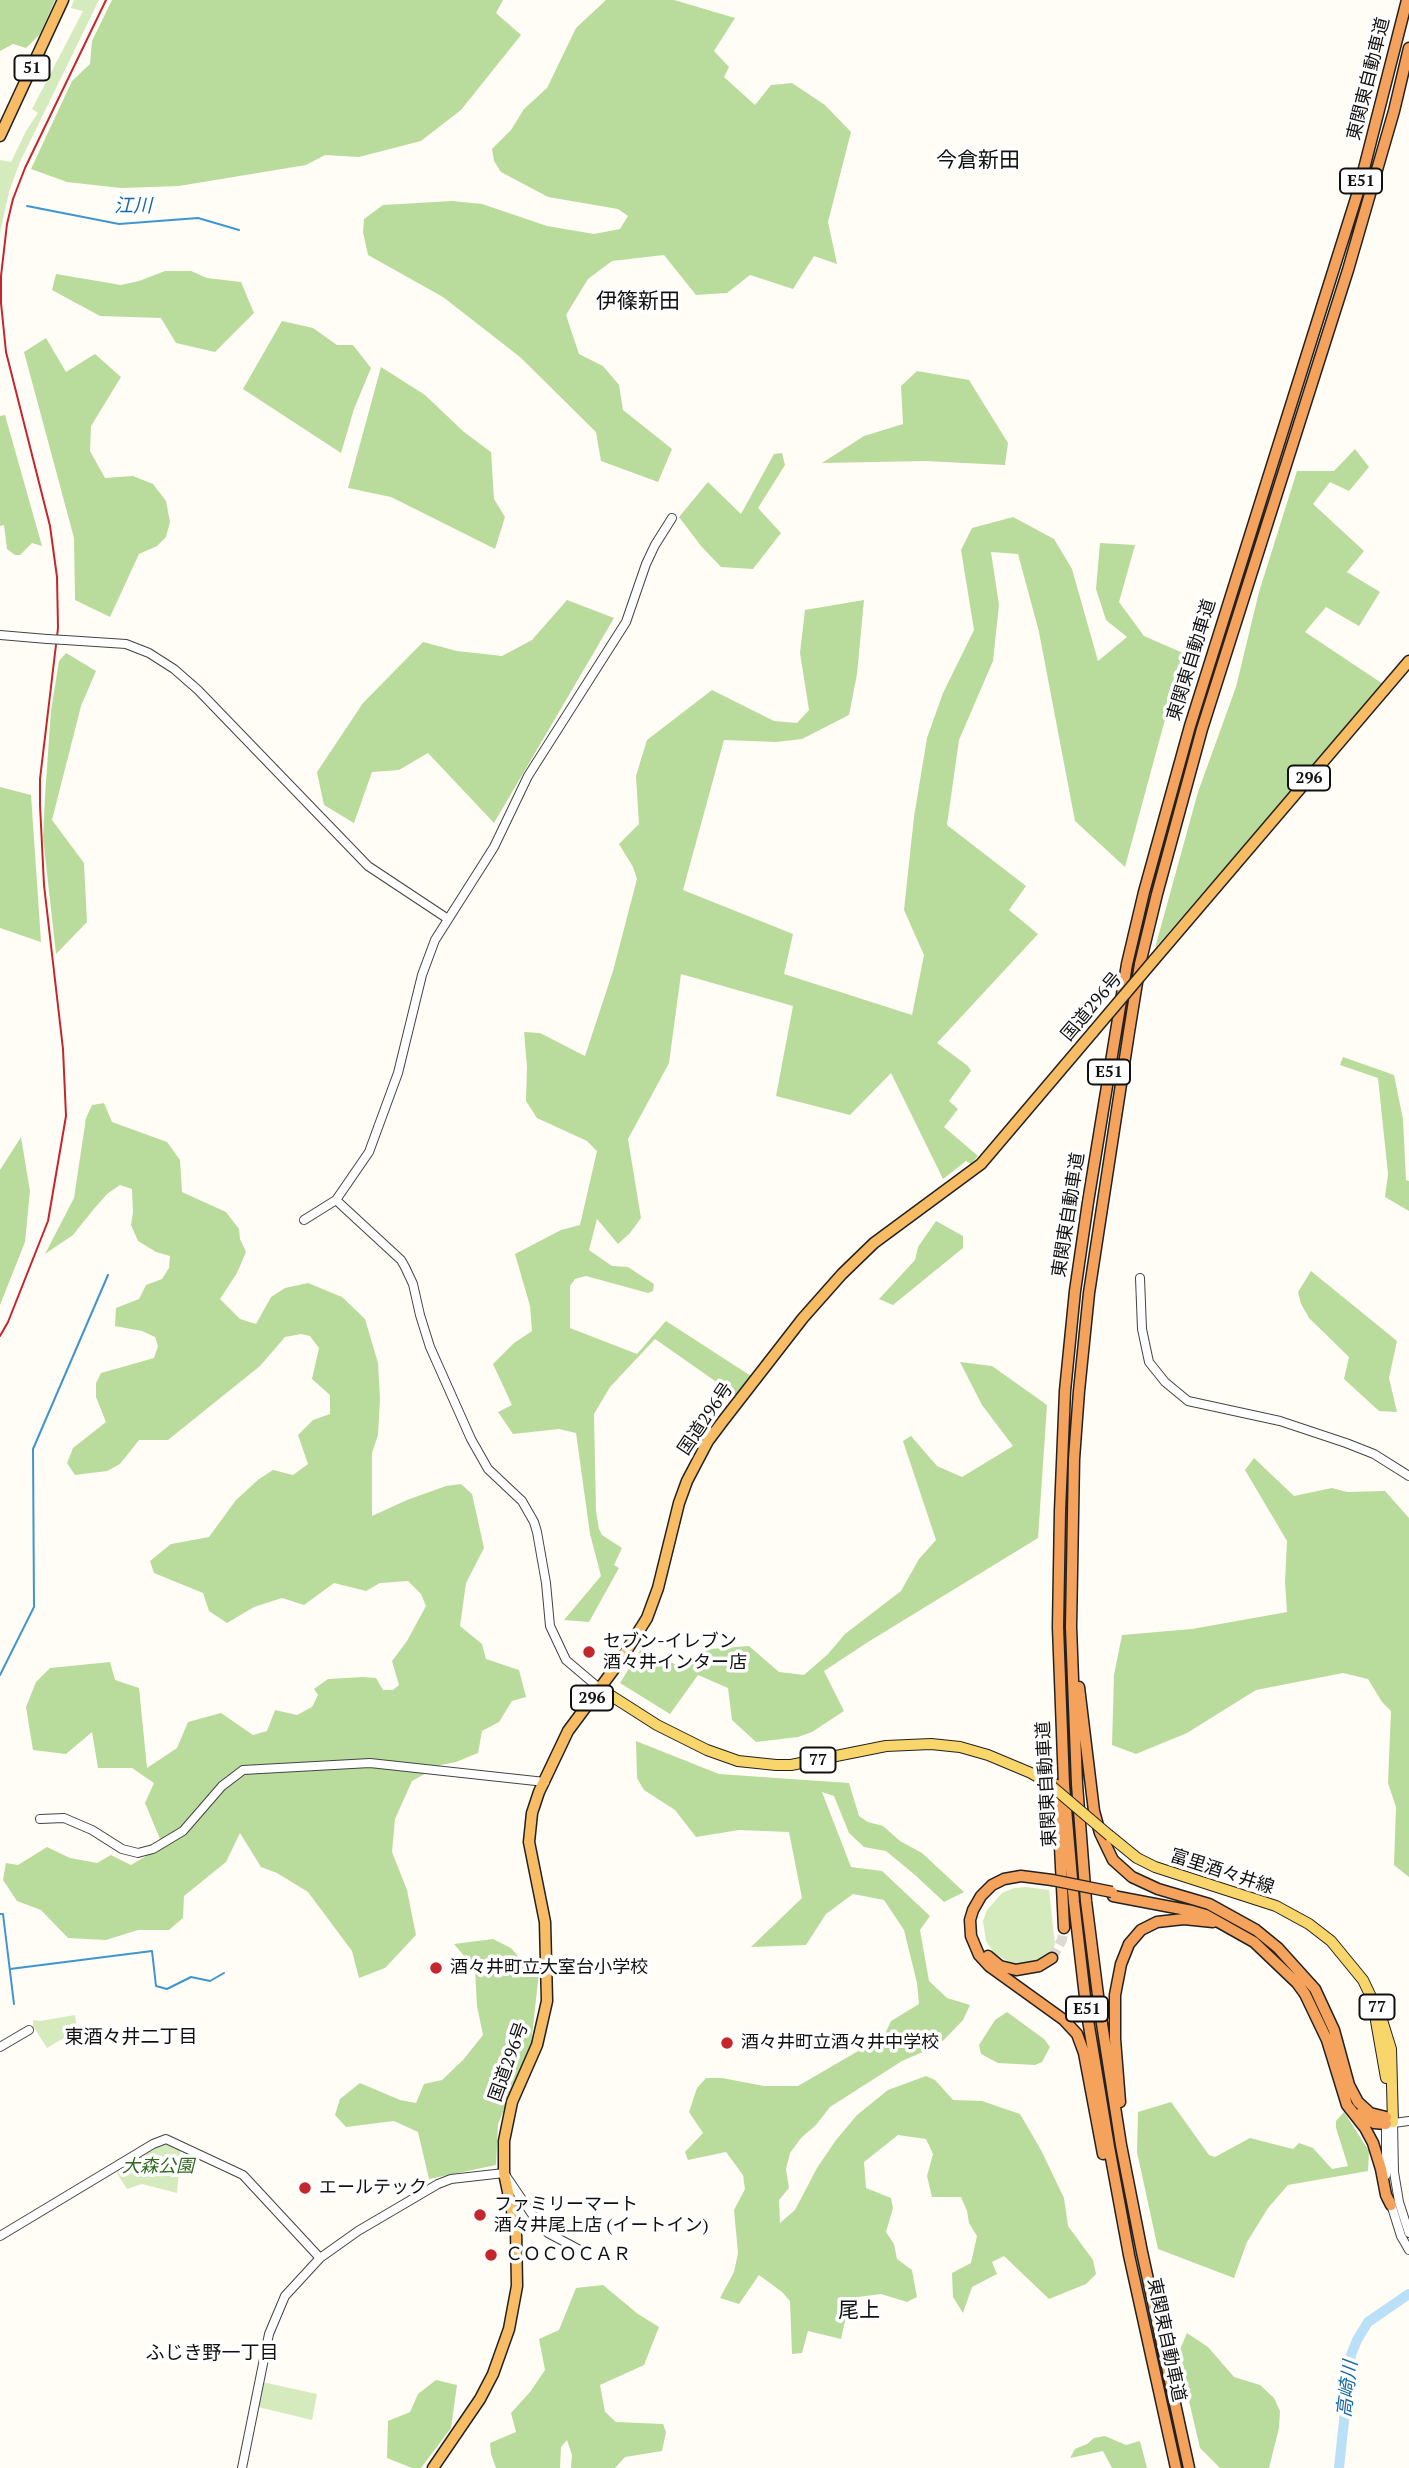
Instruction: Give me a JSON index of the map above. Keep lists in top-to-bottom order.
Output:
{
  "streets": {
    "highway": [
      "51",
      "東関東自動車道",
      "E51",
      "296",
      "国道296号"
    ],
    "main road": ["77", "富里酒々井線"]
  },
  "crossings": [
    ["国道296号", "富里酒々井線"]
  ],
  "districts": [
    "今倉新田",
    "伊篠新田",
    "東酒々井二丁目",
    "尾上",
    "ふじき野一丁目"
  ],
  "water": ["江川", "高崎川"],
  "parks": ["大森公園"],
  "places": [
    "セブン-イレブン 酒々井インター店",
    "酒々井町立大室台小学校",
    "酒々井町立酒々井中学校",
    "エールテック",
    "ファミリーマート 酒々井尾上店 (イートイン)",
    "ＣＯＣＯＣＡＲ"
  ]
}
